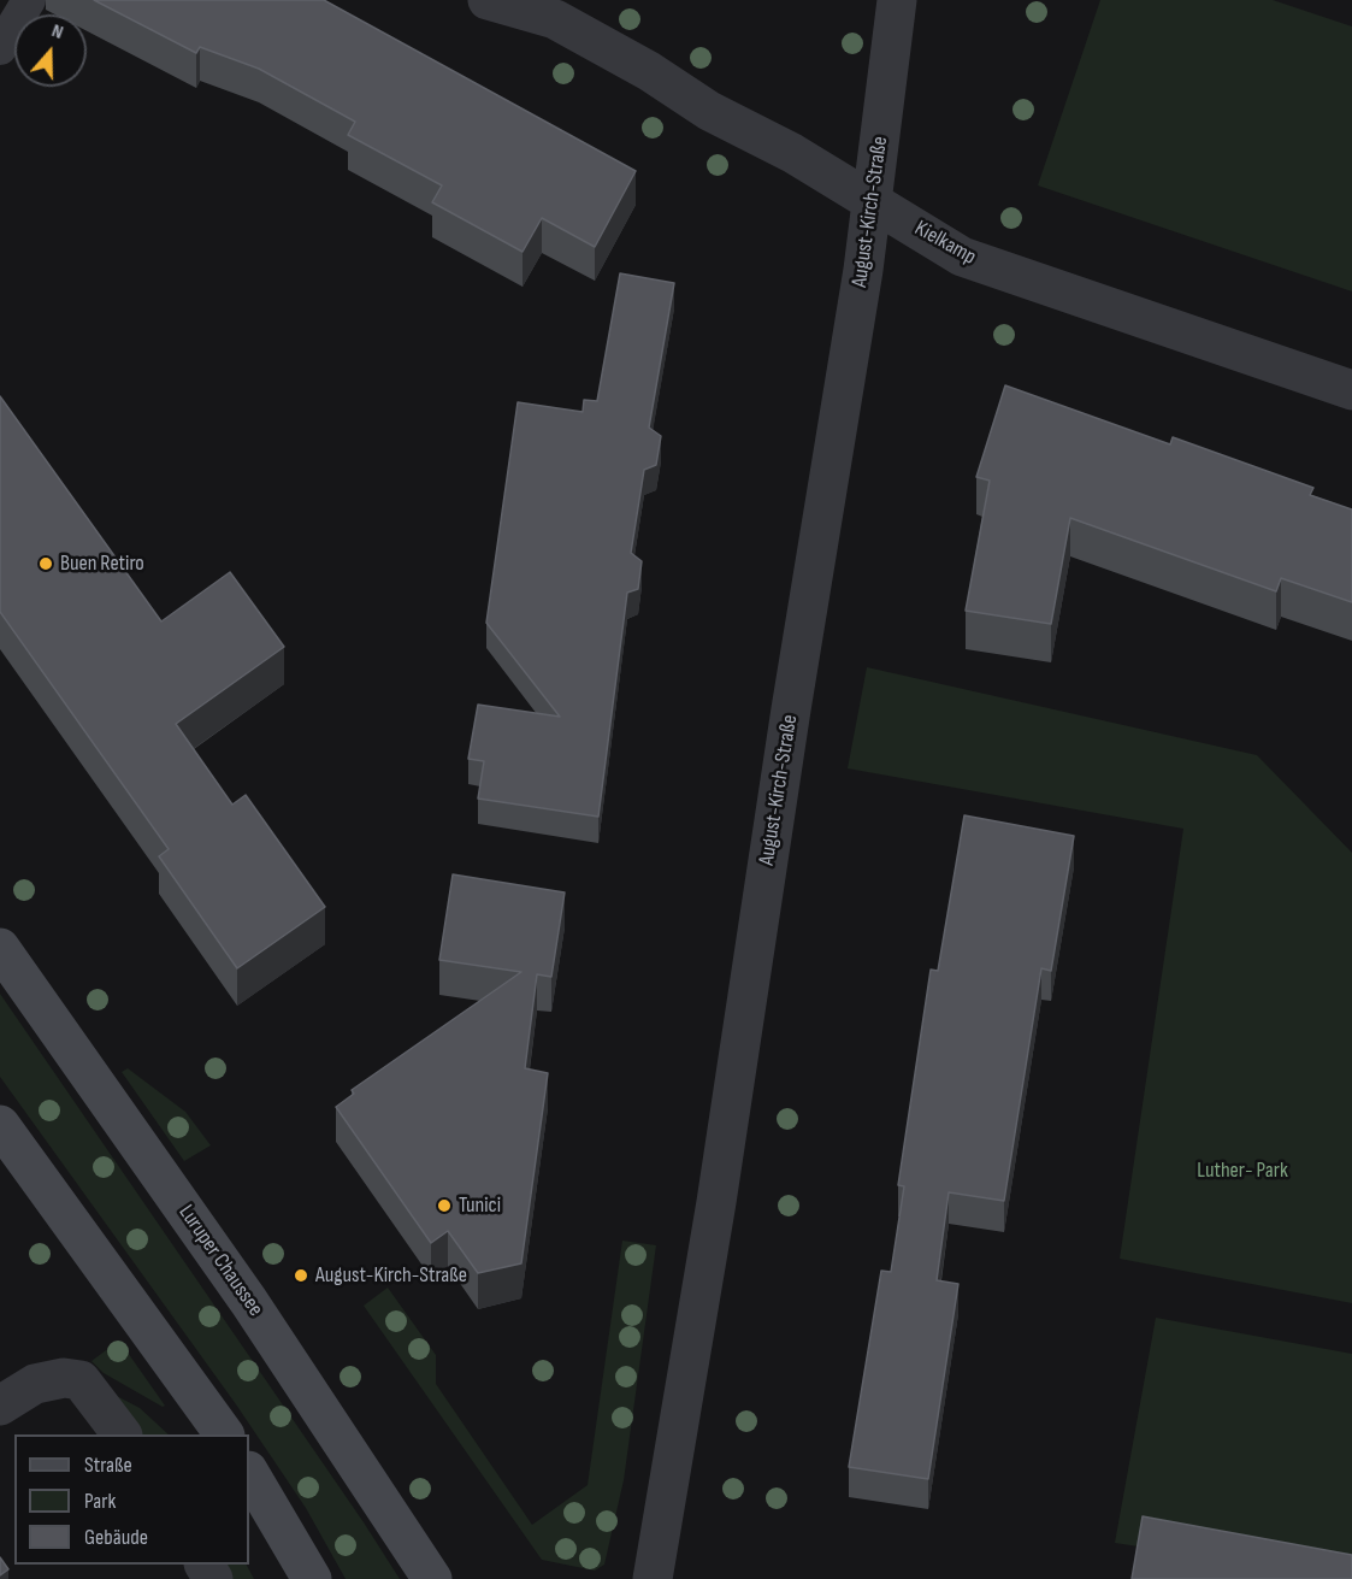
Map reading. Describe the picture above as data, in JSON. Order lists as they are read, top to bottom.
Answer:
{
  "streets": {
    "main road": ["Luruper Chaussee"],
    "street": ["August-Kirch-Straße", "Kielkamp"]
  },
  "crossings": [
    ["August-Kirch-Straße", "Kielkamp"]
  ],
  "parks": ["Luther- Park"],
  "places": ["Buen Retiro", "Tunici", "August-Kirch-Straße"],
  "legend": ["Straße", "Park", "Gebäude"],
  "north": "top"
}
